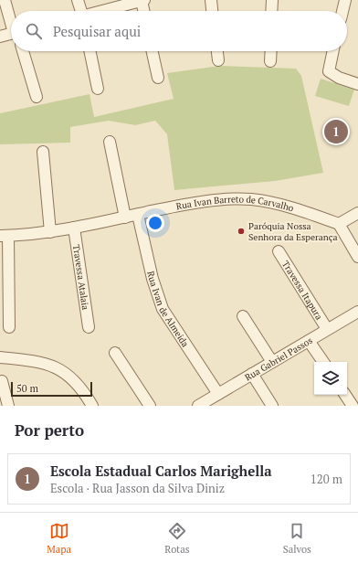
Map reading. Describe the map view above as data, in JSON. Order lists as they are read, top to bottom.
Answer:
{
  "streets": {
    "street": [
      "Rua Ivan Barreto de Carvalho",
      "Travessa Atalaia",
      "Travessa Itapura",
      "Rua Ivan de Almeida",
      "Rua Gabriel Passos"
    ]
  },
  "crossings": [
    ["Rua Ivan Barreto de Carvalho", "Travessa Atalaia"],
    ["Rua Ivan Barreto de Carvalho", "Rua Ivan de Almeida"],
    ["Travessa Itapura", "Rua Gabriel Passos"],
    ["Rua Ivan de Almeida", "Rua Gabriel Passos"]
  ],
  "places": ["Paróquia Nossa Senhora da Esperança"],
  "scale_bar": "50 m",
  "page": {
    "search": "Pesquisar aqui",
    "pins": "1",
    "scale": "50 m",
    "heading": "Por perto",
    "list": [
      {
        "mark": "1",
        "name": "Escola Estadual Carlos Marighella",
        "note": "Escola · Rua Jasson da Silva Diniz",
        "value": "120 m"
      }
    ],
    "nav": ["Mapa", "Rotas", "Salvos"]
  }
}
